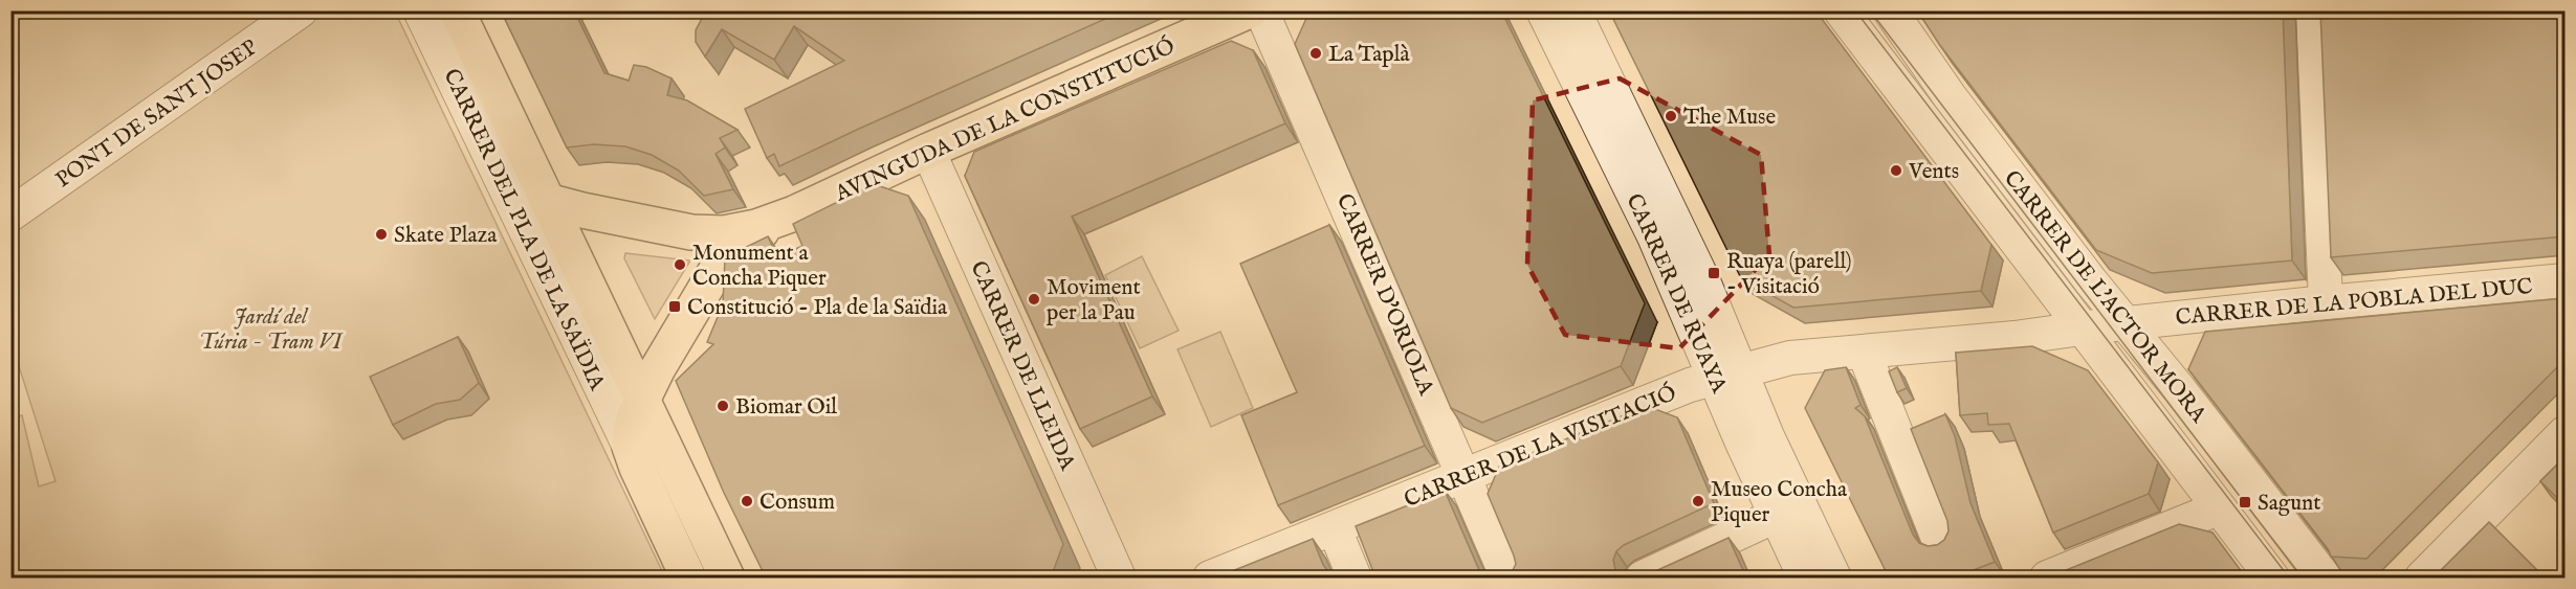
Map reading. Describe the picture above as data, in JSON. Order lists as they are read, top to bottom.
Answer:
{
  "streets": {
    "main road": ["AVINGUDA DE LA CONSTITUCIÓ", "CARRER DEL PLA DE LA SAÏDIA"],
    "street": [
      "PONT DE SANT JOSEP",
      "CARRER DE RUAYA",
      "CARRER D'ORIOLA",
      "CARRER DE L'ACTOR MORA",
      "CARRER DE LA POBLA DEL DUC",
      "CARRER DE LLEIDA",
      "CARRER DE LA VISITACIÓ"
    ]
  },
  "crossings": [
    ["AVINGUDA DE LA CONSTITUCIÓ", "CARRER DEL PLA DE LA SAÏDIA"],
    ["AVINGUDA DE LA CONSTITUCIÓ", "CARRER DE LLEIDA"],
    ["CARRER DE RUAYA", "CARRER DE LA VISITACIÓ"],
    ["CARRER D'ORIOLA", "CARRER DE LA VISITACIÓ"],
    ["CARRER DE L'ACTOR MORA", "CARRER DE LA POBLA DEL DUC"],
    ["CARRER DE L'ACTOR MORA", "CARRER DE LA VISITACIÓ"],
    ["CARRER DE LA POBLA DEL DUC", "CARRER DE LA VISITACIÓ"]
  ],
  "parks": ["Jardí del Túria - Tram VI"],
  "places": {
    "other": [
      "La Taplà",
      "The Muse",
      "Vents",
      "Skate Plaza",
      "Monument a Concha Piquer",
      "Moviment per la Pau",
      "Biomar Oil",
      "Consum",
      "Museo Concha Piquer"
    ],
    "transit": ["Ruaya (parell) - Visitació", "Constitució - Pla de la Saïdia", "Sagunt"]
  }
}
